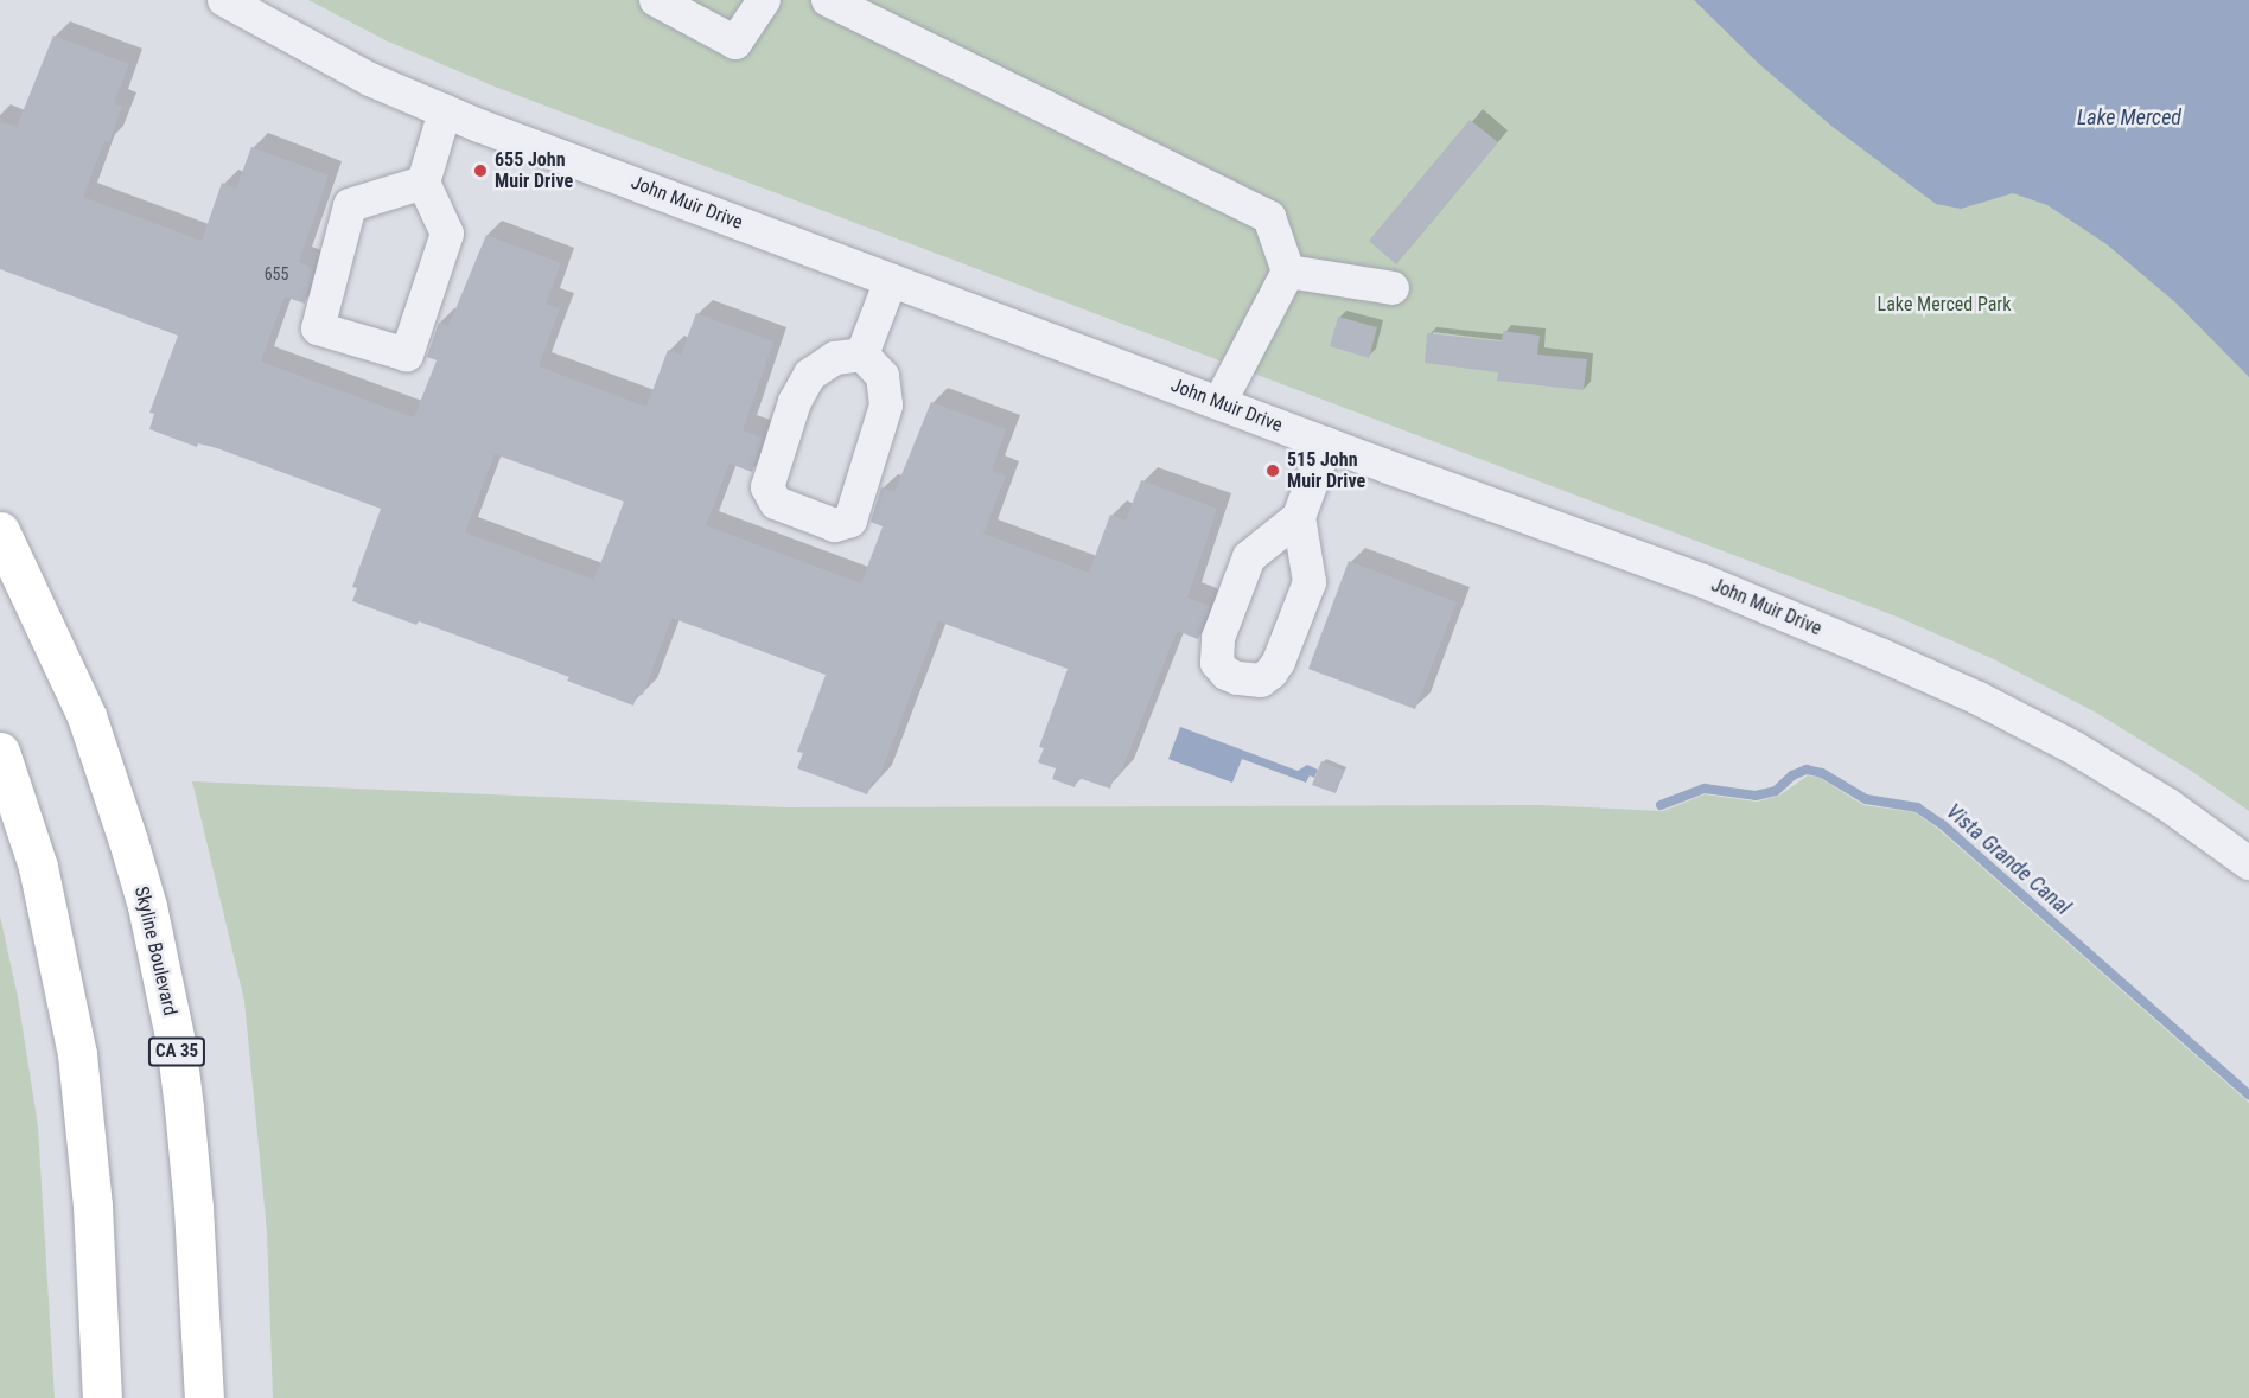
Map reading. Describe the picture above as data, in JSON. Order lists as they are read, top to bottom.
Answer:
{
  "streets": {
    "main road": ["Skyline Boulevard", "CA 35"],
    "street": ["John Muir Drive"]
  },
  "water": ["Lake Merced", "Vista Grande Canal"],
  "parks": ["Lake Merced Park"],
  "places": ["655 John Muir Drive", "515 John Muir Drive"],
  "house_numbers": ["655"]
}
